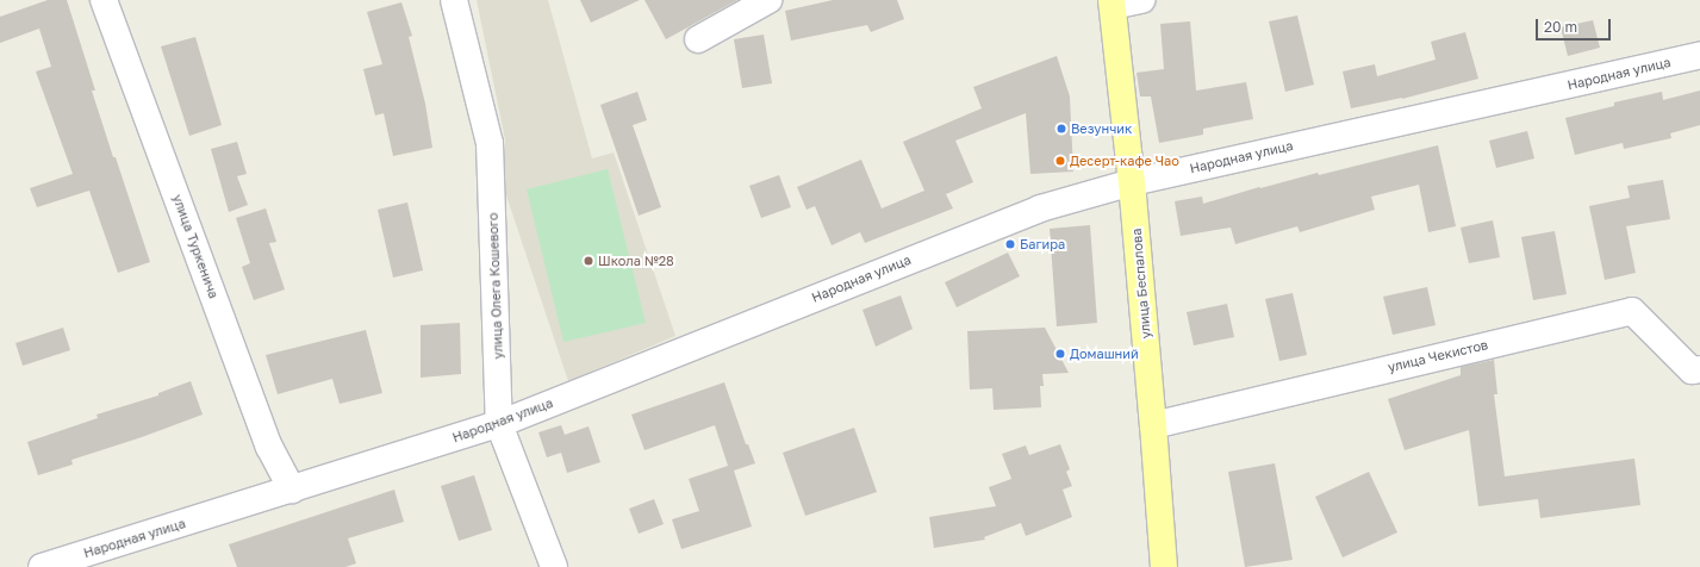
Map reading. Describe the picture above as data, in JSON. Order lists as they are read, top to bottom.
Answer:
{
  "streets": {
    "main road": ["улица Беспалова"],
    "street": [
      "Народная улица",
      "улица Туркенича",
      "улица Олега Кошевого",
      "улица Чекистов"
    ]
  },
  "crossings": [
    ["Народная улица", "улица Туркенича"],
    ["Народная улица", "улица Беспалова"],
    ["Народная улица", "улица Олега Кошевого"],
    ["улица Беспалова", "улица Чекистов"]
  ],
  "places": [
    "Везунчик",
    "Десерт-кафе Чао",
    "Багира",
    "Школа №28",
    "Домашний"
  ],
  "scale_bar": "20 m"
}
